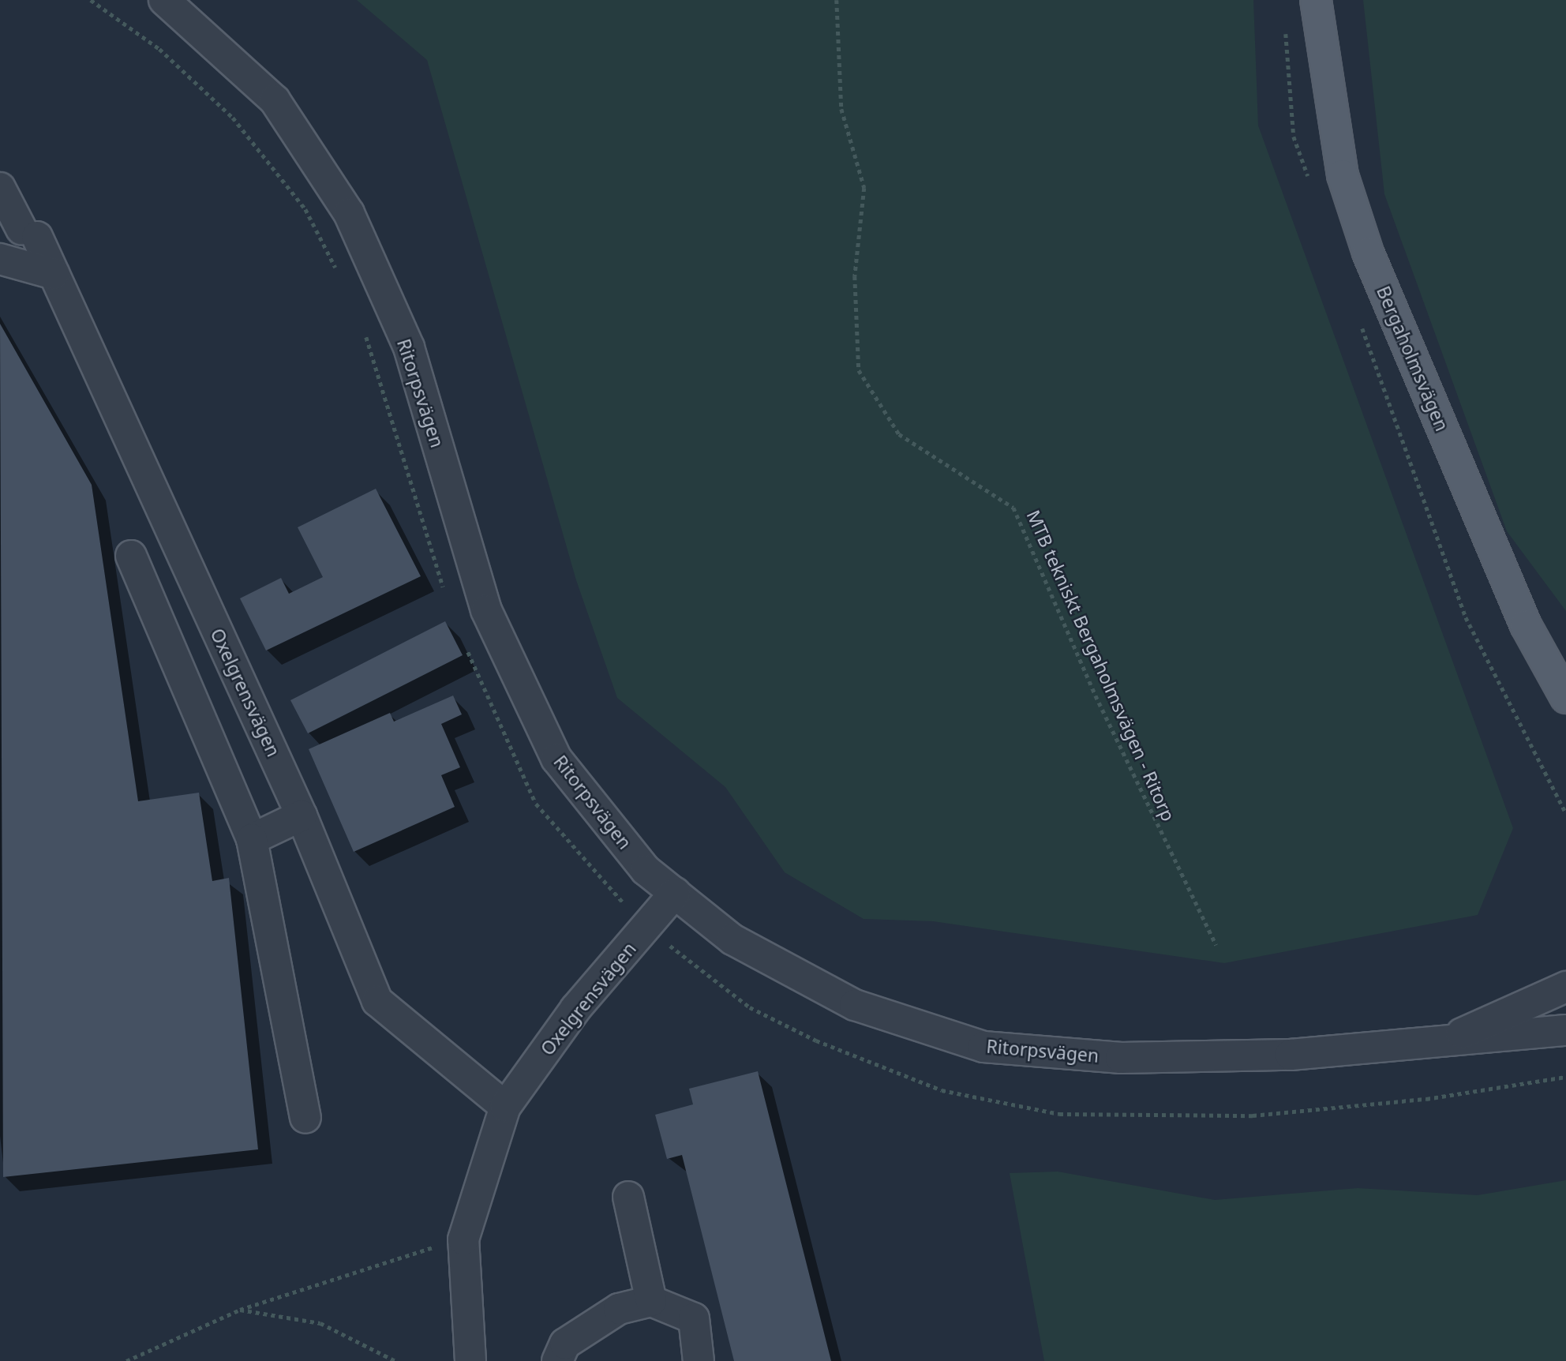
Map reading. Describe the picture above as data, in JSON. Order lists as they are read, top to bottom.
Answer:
{
  "streets": {
    "main road": ["Bergaholmsvägen"],
    "street": ["Ritorpsvägen", "Oxelgrensvägen"],
    "path": ["MTB tekniskt Bergaholmsvägen - Ritorp"]
  },
  "crossings": [
    ["Ritorpsvägen", "Oxelgrensvägen"]
  ]
}
